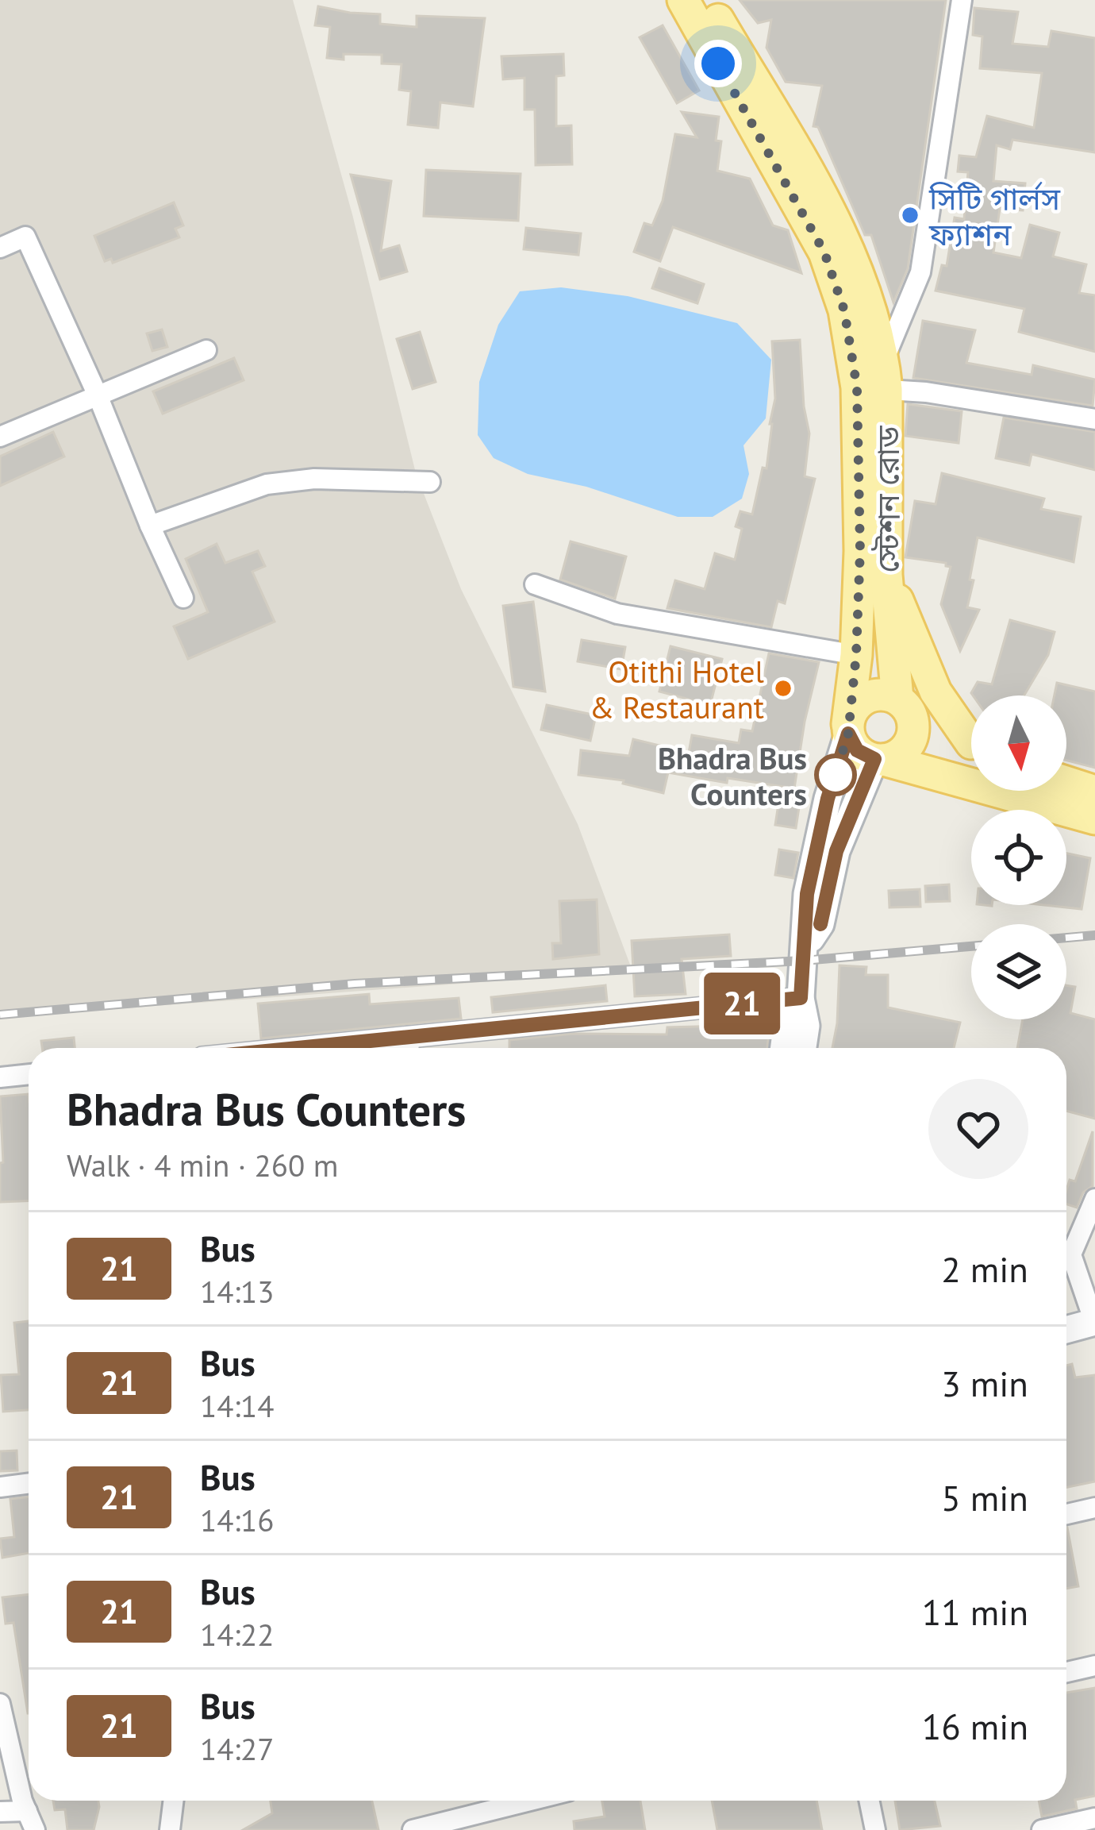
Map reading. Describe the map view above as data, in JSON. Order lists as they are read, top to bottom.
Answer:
{
  "streets": {
    "main road": ["স্টেশন রোড"]
  },
  "places": ["সিটি গার্লস ফ্যাশন", "Otithi Hotel & Restaurant", "Bhadra Bus Counters"],
  "lines": ["bus line 21"],
  "north": "bottom",
  "page": {
    "on_map": "21",
    "heading": ["Bhadra Bus Counters", "Walk · 4 min · 260 m"],
    "list": [
      {
        "mark": "21",
        "name": "Bus",
        "note": "14:13",
        "value": "2 min"
      },
      {
        "mark": "21",
        "name": "Bus",
        "note": "14:14",
        "value": "3 min"
      },
      {
        "mark": "21",
        "name": "Bus",
        "note": "14:16",
        "value": "5 min"
      },
      {
        "mark": "21",
        "name": "Bus",
        "note": "14:22",
        "value": "11 min"
      },
      {
        "mark": "21",
        "name": "Bus",
        "note": "14:27",
        "value": "16 min"
      }
    ]
  }
}
